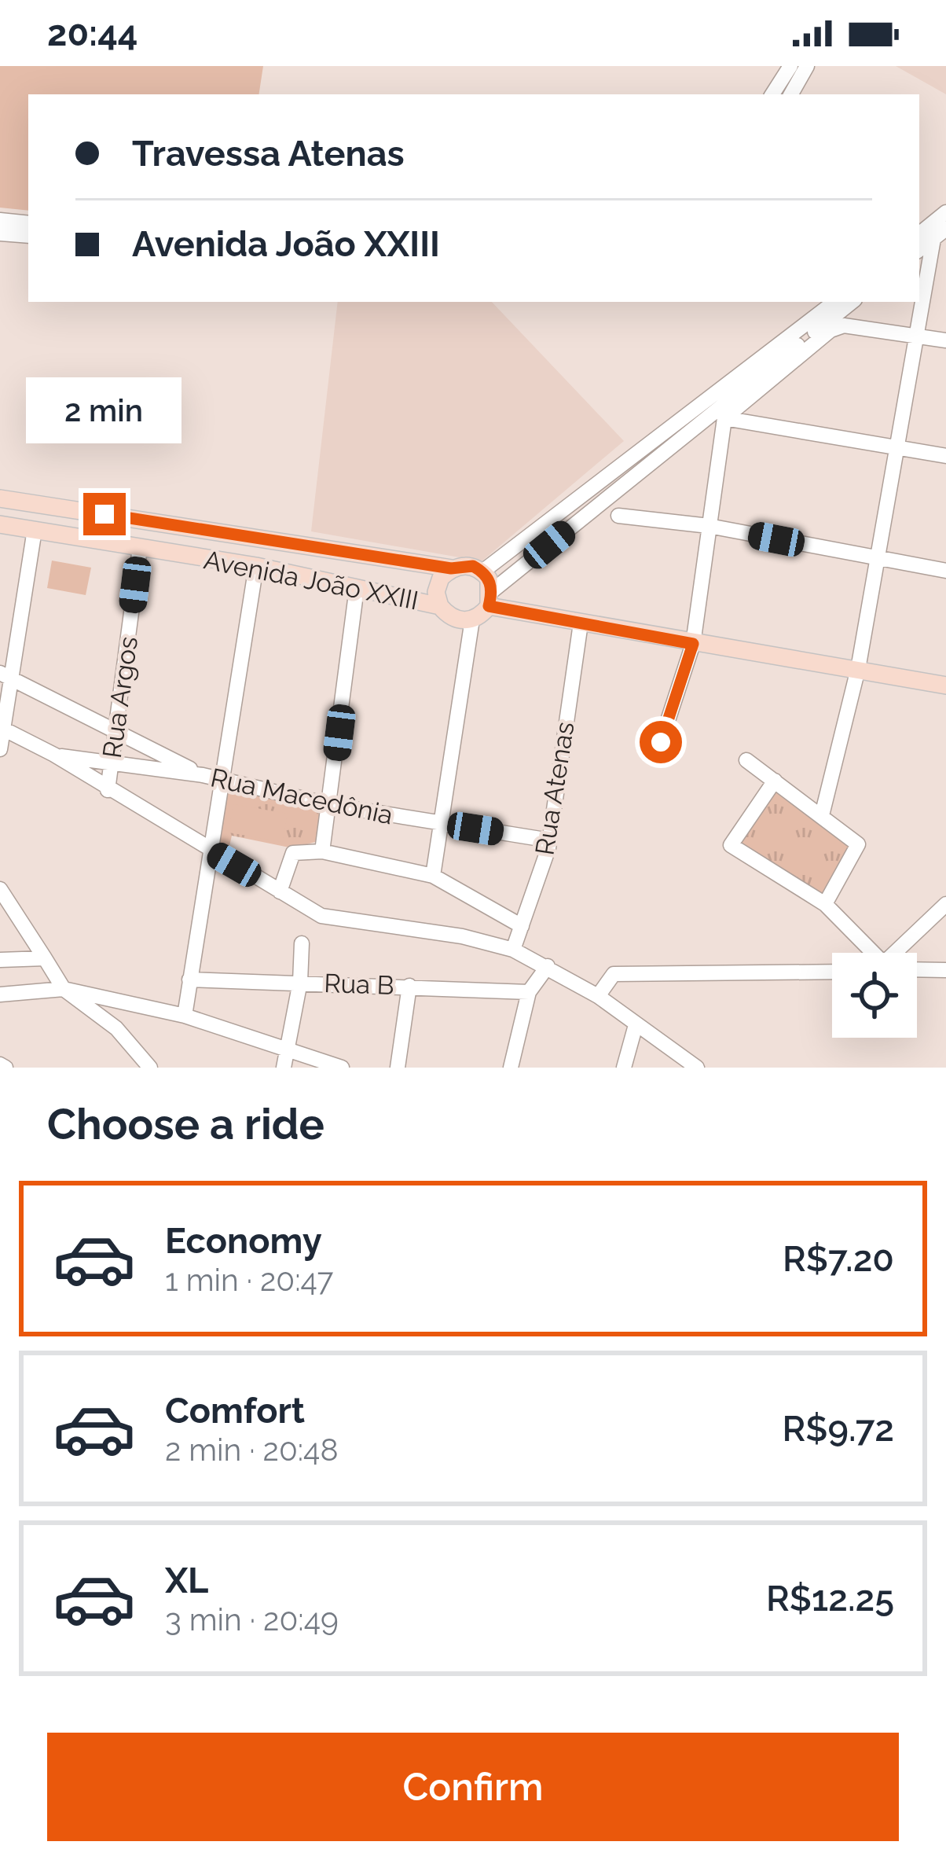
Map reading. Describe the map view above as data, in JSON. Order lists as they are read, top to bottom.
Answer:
{
  "streets": {
    "main road": ["Avenida João XXIII"],
    "street": [
      "Rua Argos",
      "Rua Atenas",
      "Rua Macedônia",
      "Rua B"
    ]
  },
  "crossings": [
    ["Avenida João XXIII", "Rua Argos"],
    ["Rua Argos", "Rua Macedônia"],
    ["Rua Atenas", "Rua Macedônia"]
  ],
  "page": {
    "status": "20:44",
    "banner": ["Travessa Atenas", "Avenida João XXIII"],
    "bubble": "2 min",
    "heading": "Choose a ride",
    "list": [
      {
        "name": "Economy",
        "note": "1 min · 20:47",
        "value": "R$7.20"
      },
      {
        "name": "Comfort",
        "note": "2 min · 20:48",
        "value": "R$9.72"
      },
      {
        "name": "XL",
        "note": "3 min · 20:49",
        "value": "R$12.25"
      }
    ],
    "buttons": "Confirm"
  }
}
